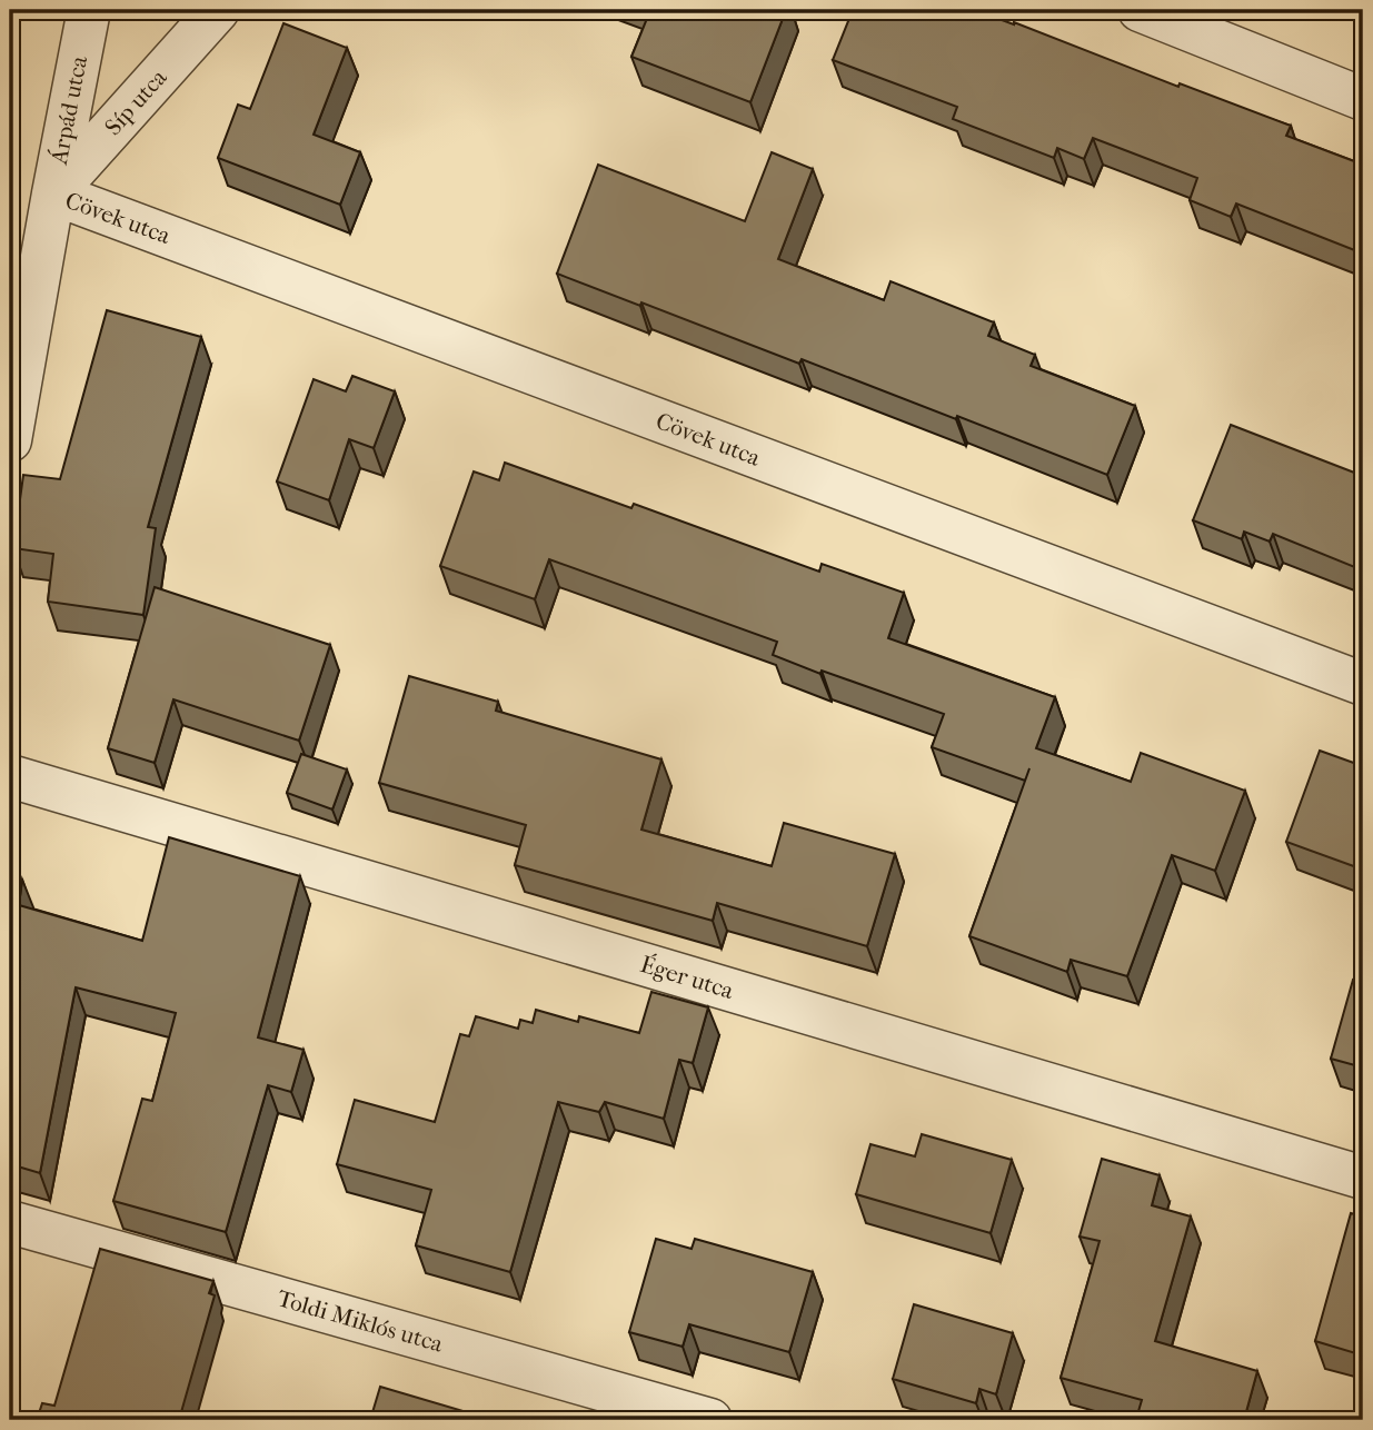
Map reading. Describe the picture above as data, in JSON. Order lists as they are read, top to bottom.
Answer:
{
  "streets": {
    "street": [
      "Síp utca",
      "Árpád utca",
      "Cövek utca",
      "Éger utca",
      "Toldi Miklós utca"
    ]
  },
  "crossings": [
    ["Síp utca", "Árpád utca"],
    ["Síp utca", "Cövek utca"],
    ["Árpád utca", "Cövek utca"]
  ]
}
